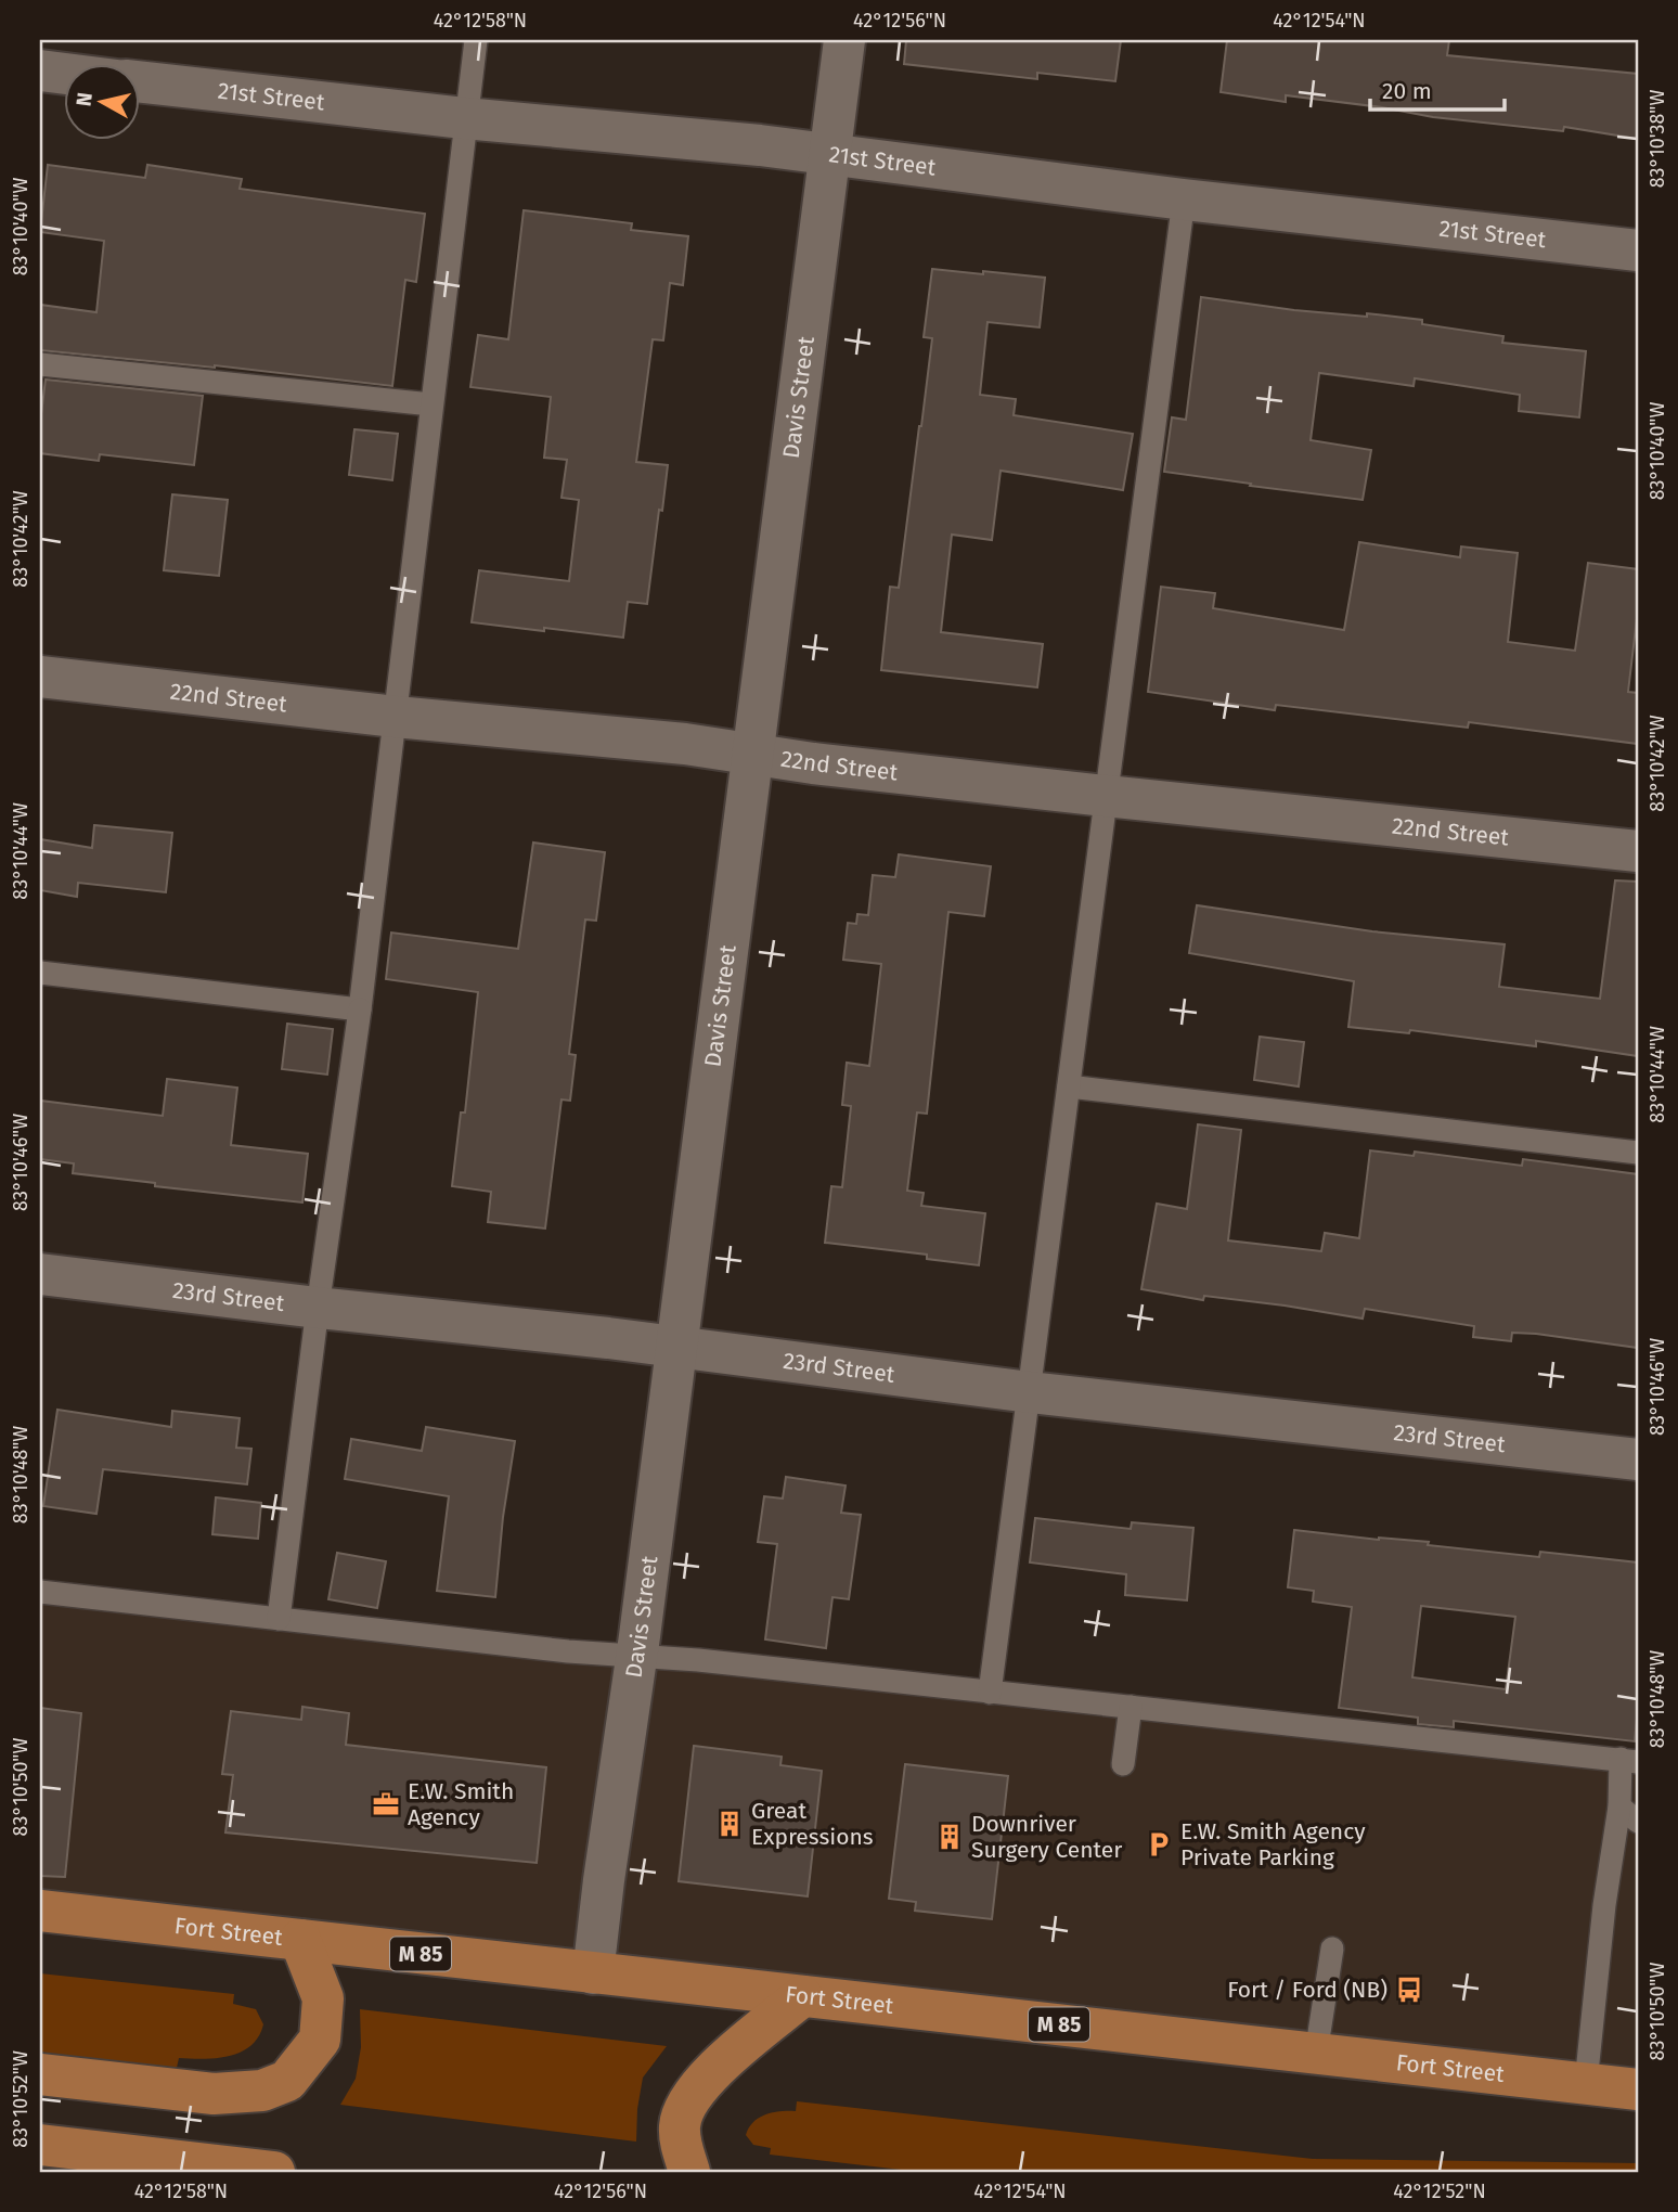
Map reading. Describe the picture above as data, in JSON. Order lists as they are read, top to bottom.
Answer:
{
  "streets": {
    "main road": ["Fort Street", "M 85"],
    "street": [
      "21st Street",
      "Davis Street",
      "22nd Street",
      "23rd Street"
    ]
  },
  "crossings": [
    ["21st Street", "Davis Street"],
    ["Davis Street", "22nd Street"],
    ["Davis Street", "23rd Street"],
    ["Davis Street", "Fort Street"]
  ],
  "places": {
    "office": ["E.W. Smith Agency"],
    "building": ["Great Expressions", "Downriver Surgery Center"],
    "parking": ["E.W. Smith Agency Private Parking"],
    "bus stop": ["Fort / Ford (NB)"]
  },
  "scale_bar": "20 m",
  "north": "left",
  "coordinates": [
    "42°12'58\"N",
    "42°12'56\"N",
    "42°12'54\"N",
    "83°10'38\"W",
    "83°10'40\"W",
    "83°10'42\"W",
    "83°10'44\"W",
    "83°10'46\"W",
    "83°10'48\"W",
    "83°10'50\"W",
    "83°10'52\"W",
    "42°12'52\"N"
  ]
}
